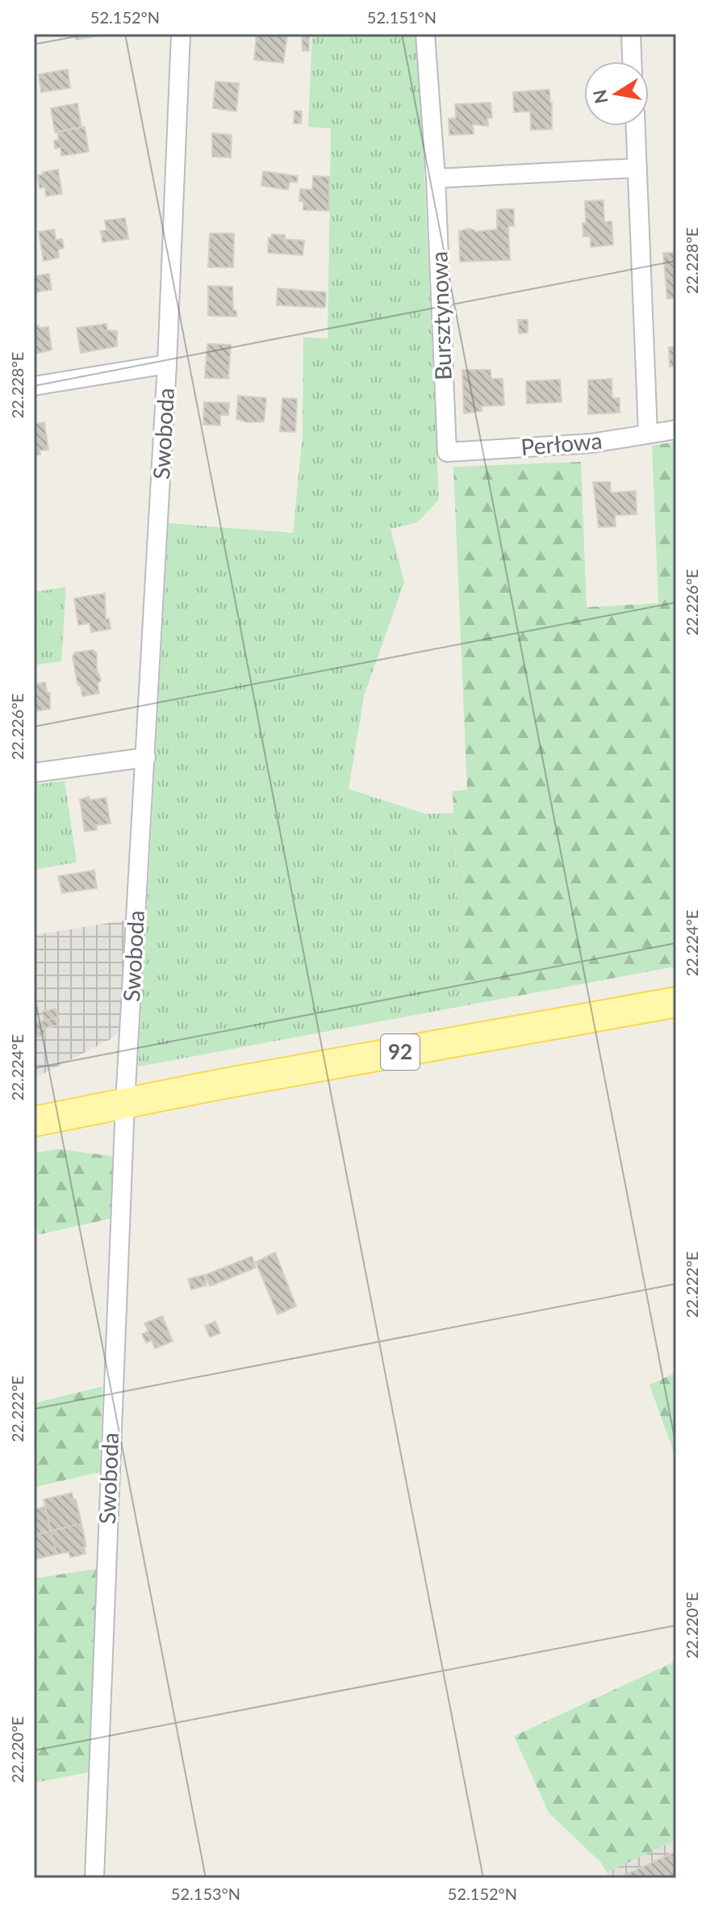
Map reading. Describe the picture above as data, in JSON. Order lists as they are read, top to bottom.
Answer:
{
  "streets": {
    "main road": ["92"],
    "street": ["Bursztynowa", "Swoboda", "Perłowa"]
  },
  "crossings": [
    ["Bursztynowa", "Perłowa"],
    ["Swoboda", "92"]
  ],
  "north": "left",
  "coordinates": [
    "52.152°N",
    "52.151°N",
    "22.228°E",
    "22.226°E",
    "22.224°E",
    "22.222°E",
    "22.220°E",
    "52.153°N"
  ]
}
